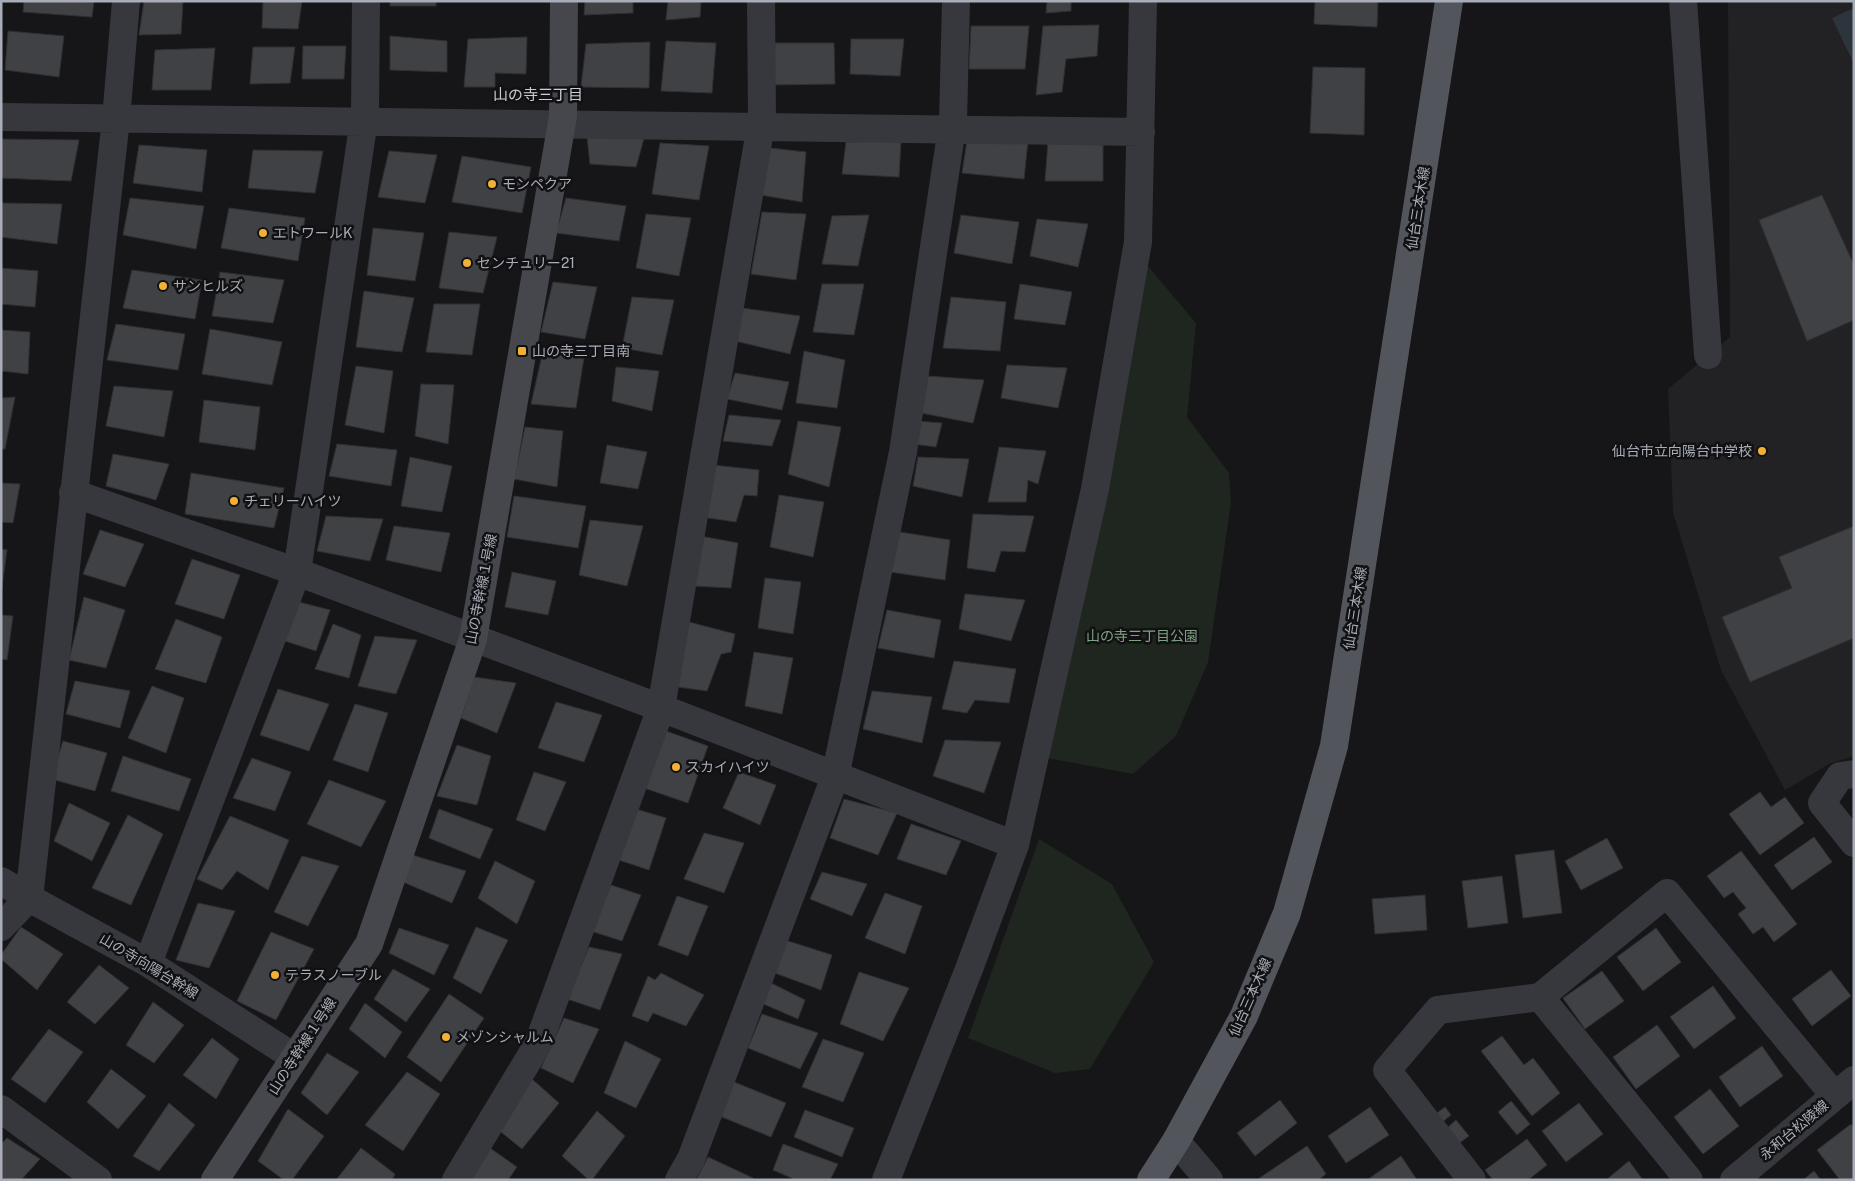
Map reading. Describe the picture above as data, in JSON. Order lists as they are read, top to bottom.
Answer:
{
  "streets": {
    "main road": ["仙台三本木線"],
    "street": ["山の寺幹線１号線", "山の寺向陽台幹線", "永和台松陵線"]
  },
  "crossings": [
    ["山の寺幹線１号線", "山の寺向陽台幹線"]
  ],
  "districts": ["山の寺三丁目"],
  "parks": ["山の寺三丁目公園"],
  "places": {
    "other": [
      "モンペクア",
      "エトワールK",
      "センチュリー21",
      "サンヒルズ",
      "仙台市立向陽台中学校",
      "チェリーハイツ",
      "スカイハイツ",
      "テラスノーブル",
      "メゾンシャルム"
    ],
    "transit": ["山の寺三丁目南"]
  }
}
